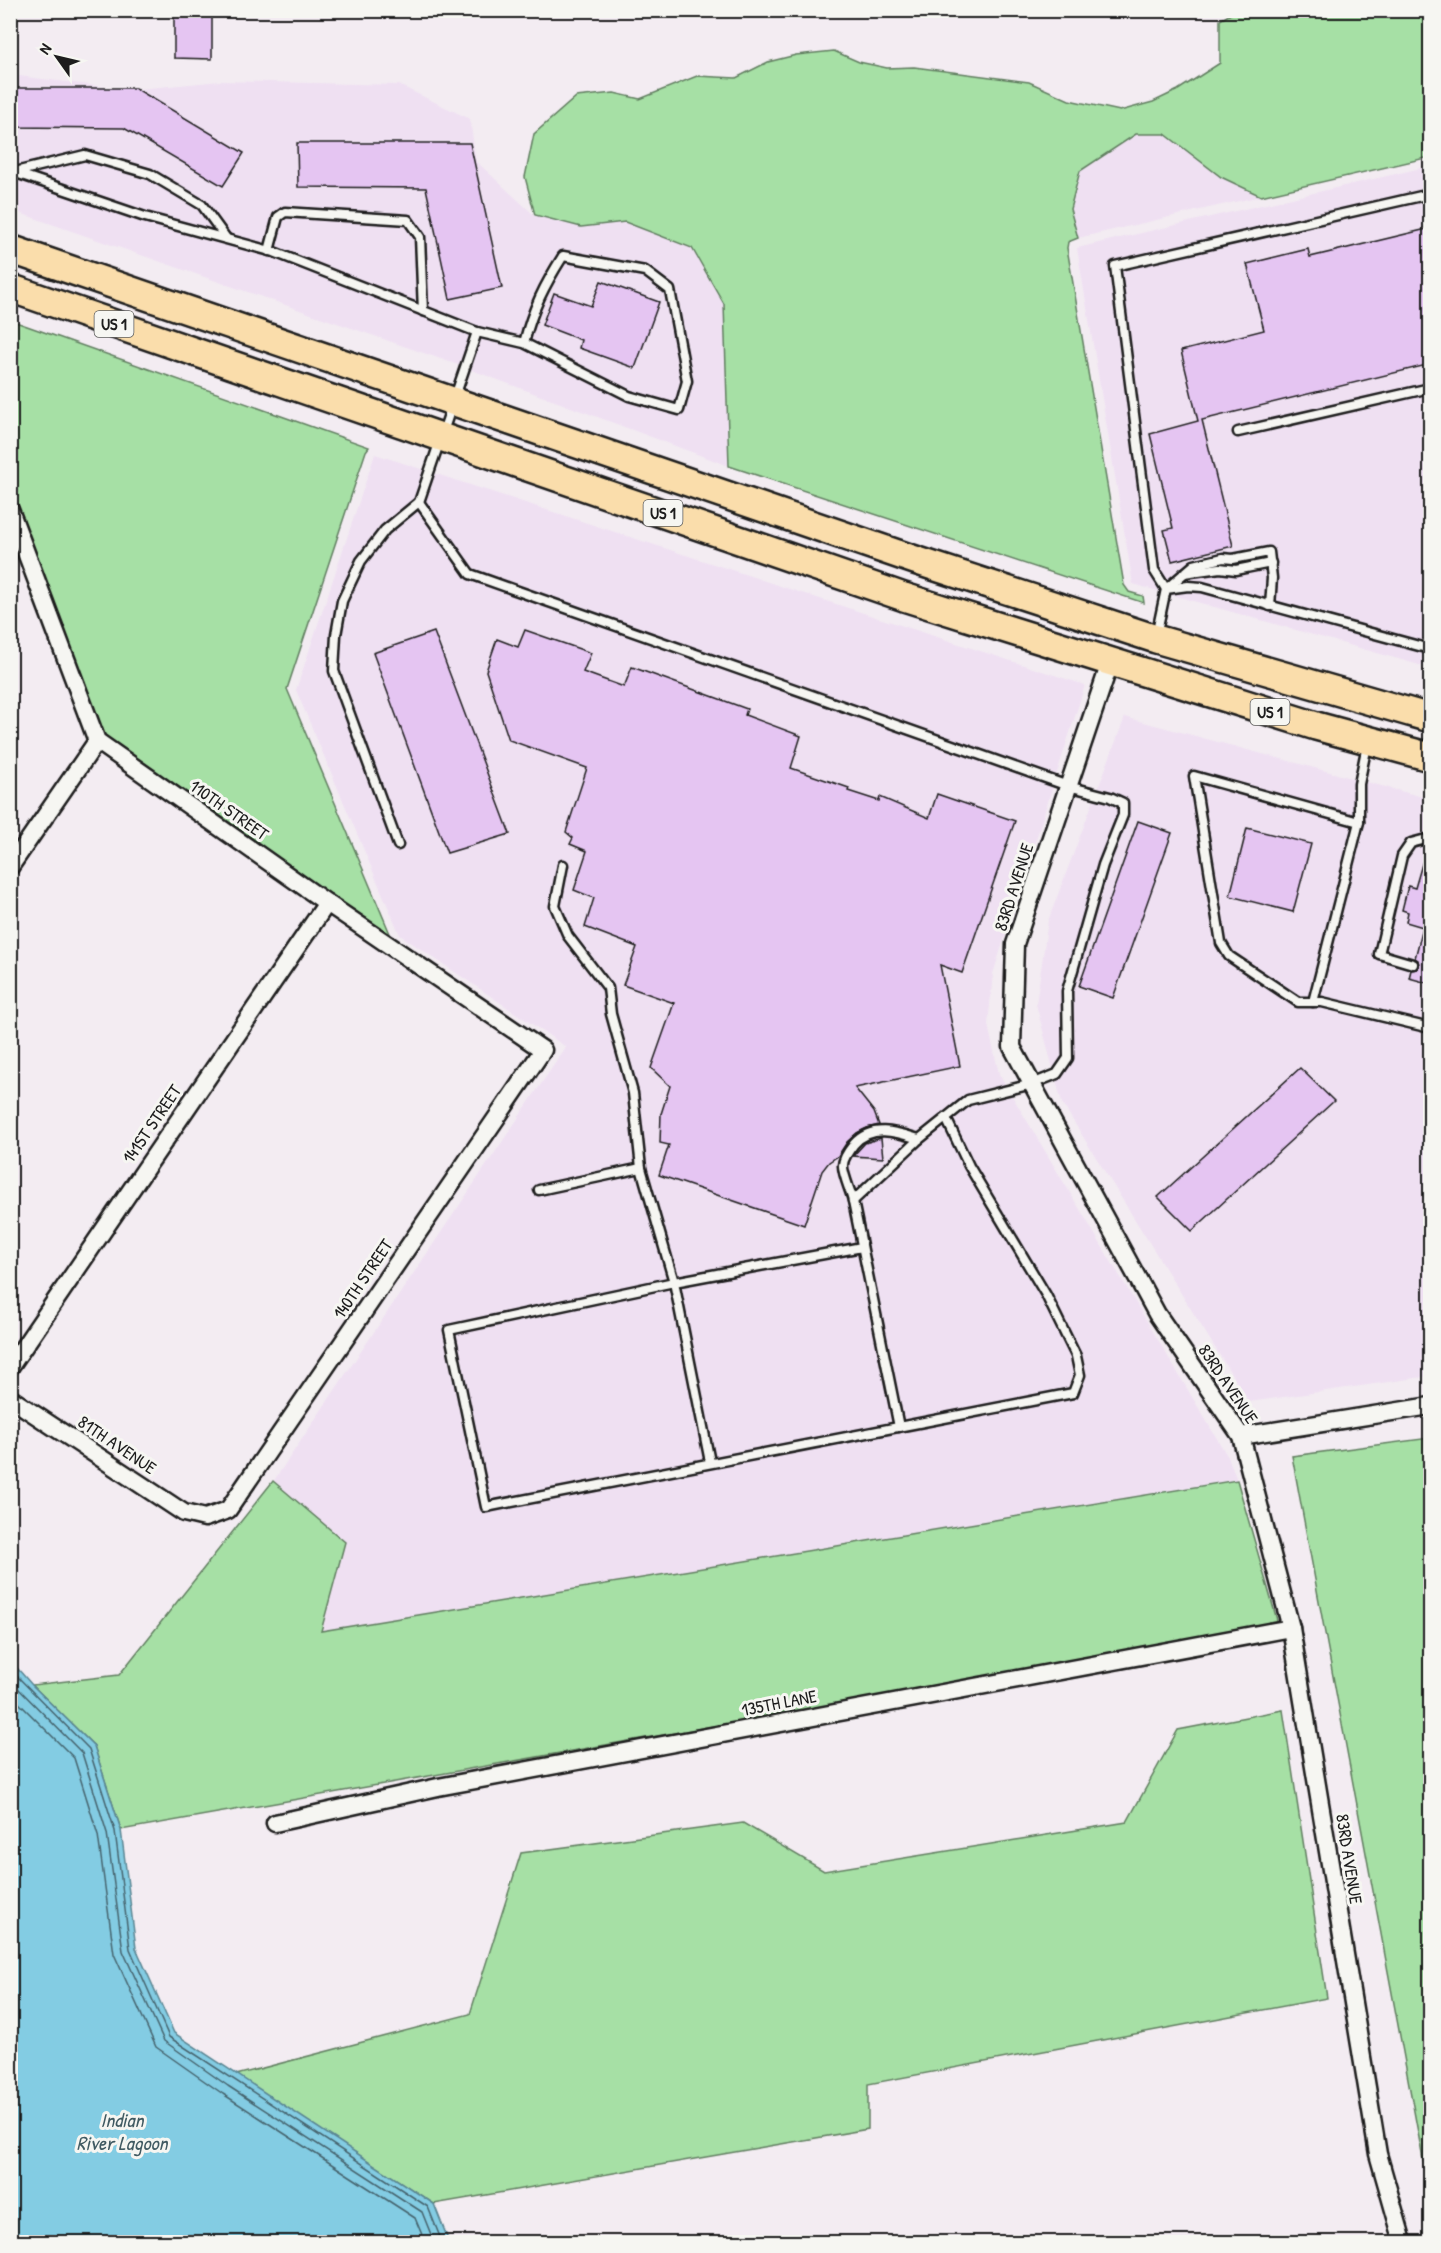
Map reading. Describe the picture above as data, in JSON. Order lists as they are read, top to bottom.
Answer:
{
  "streets": {
    "main road": ["US 1"],
    "street": [
      "110TH STREET",
      "83RD AVENUE",
      "141ST STREET",
      "140TH STREET",
      "81TH AVENUE",
      "135TH LANE"
    ]
  },
  "crossings": [
    ["US 1", "83RD AVENUE"],
    ["110TH STREET", "141ST STREET"],
    ["110TH STREET", "140TH STREET"],
    ["83RD AVENUE", "135TH LANE"],
    ["140TH STREET", "81TH AVENUE"]
  ],
  "water": ["Indian River Lagoon"],
  "north": "top left"
}
